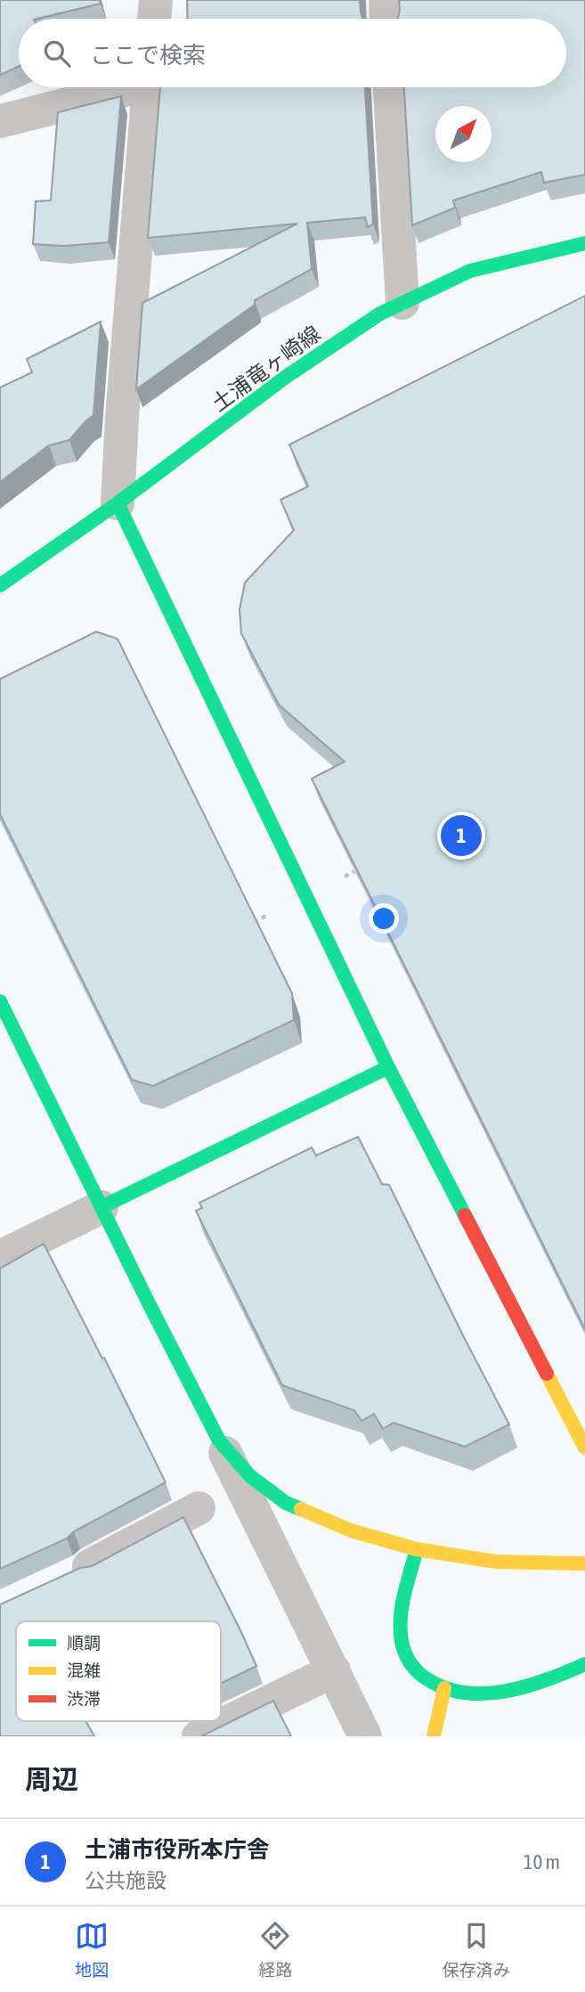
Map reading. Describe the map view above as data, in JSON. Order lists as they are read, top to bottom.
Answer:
{
  "streets": {
    "street": ["土浦竜ヶ崎線"]
  },
  "legend": ["順調", "混雑", "渋滞"],
  "north": "top right",
  "page": {
    "search": "ここで検索",
    "pins": "1",
    "heading": "周辺",
    "list": [
      {
        "mark": "1",
        "name": "土浦市役所本庁舎",
        "note": "公共施設",
        "value": "10 m"
      }
    ],
    "nav": ["地図", "経路", "保存済み"]
  }
}
